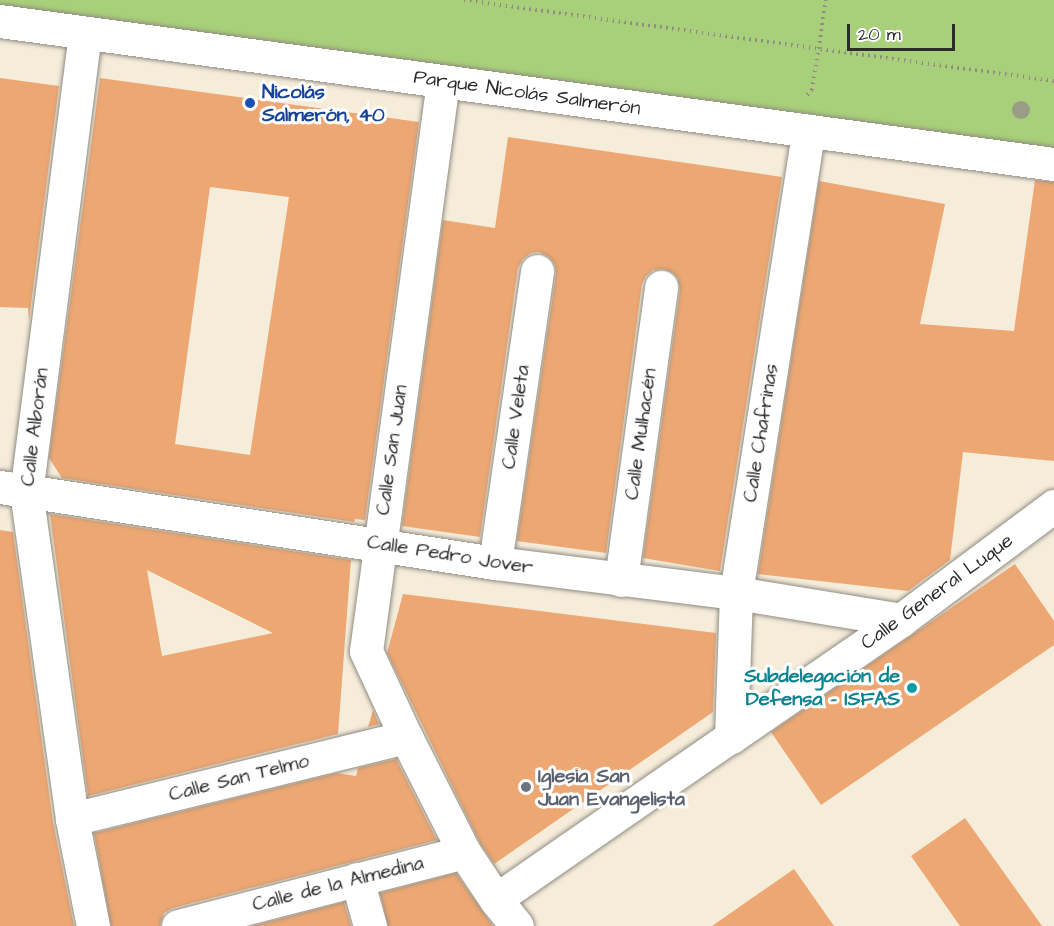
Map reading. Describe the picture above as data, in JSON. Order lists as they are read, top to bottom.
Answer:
{
  "streets": {
    "street": [
      "Parque Nicolás Salmerón",
      "Calle Veleta",
      "Calle Alborán",
      "Calle Chafrinas",
      "Calle Mulhacén",
      "Calle San Juan",
      "Calle Pedro Jover",
      "Calle General Luque",
      "Calle San Telmo",
      "Calle de la Almedina"
    ]
  },
  "crossings": [
    ["Parque Nicolás Salmerón", "Calle Alborán"],
    ["Parque Nicolás Salmerón", "Calle Chafrinas"],
    ["Parque Nicolás Salmerón", "Calle San Juan"],
    ["Calle Veleta", "Calle Pedro Jover"],
    ["Calle Alborán", "Calle Pedro Jover"],
    ["Calle Alborán", "Calle San Telmo"],
    ["Calle Chafrinas", "Calle Pedro Jover"],
    ["Calle Chafrinas", "Calle General Luque"],
    ["Calle Mulhacén", "Calle Pedro Jover"],
    ["Calle San Juan", "Calle Pedro Jover"],
    ["Calle San Juan", "Calle San Telmo"],
    ["Calle San Juan", "Calle de la Almedina"],
    ["Calle Pedro Jover", "Calle General Luque"]
  ],
  "places": ["Nicolás Salmerón, 40", "Subdelegación de Defensa - ISFAS", "Iglesia San Juan Evangelista"],
  "scale_bar": "20 m"
}
